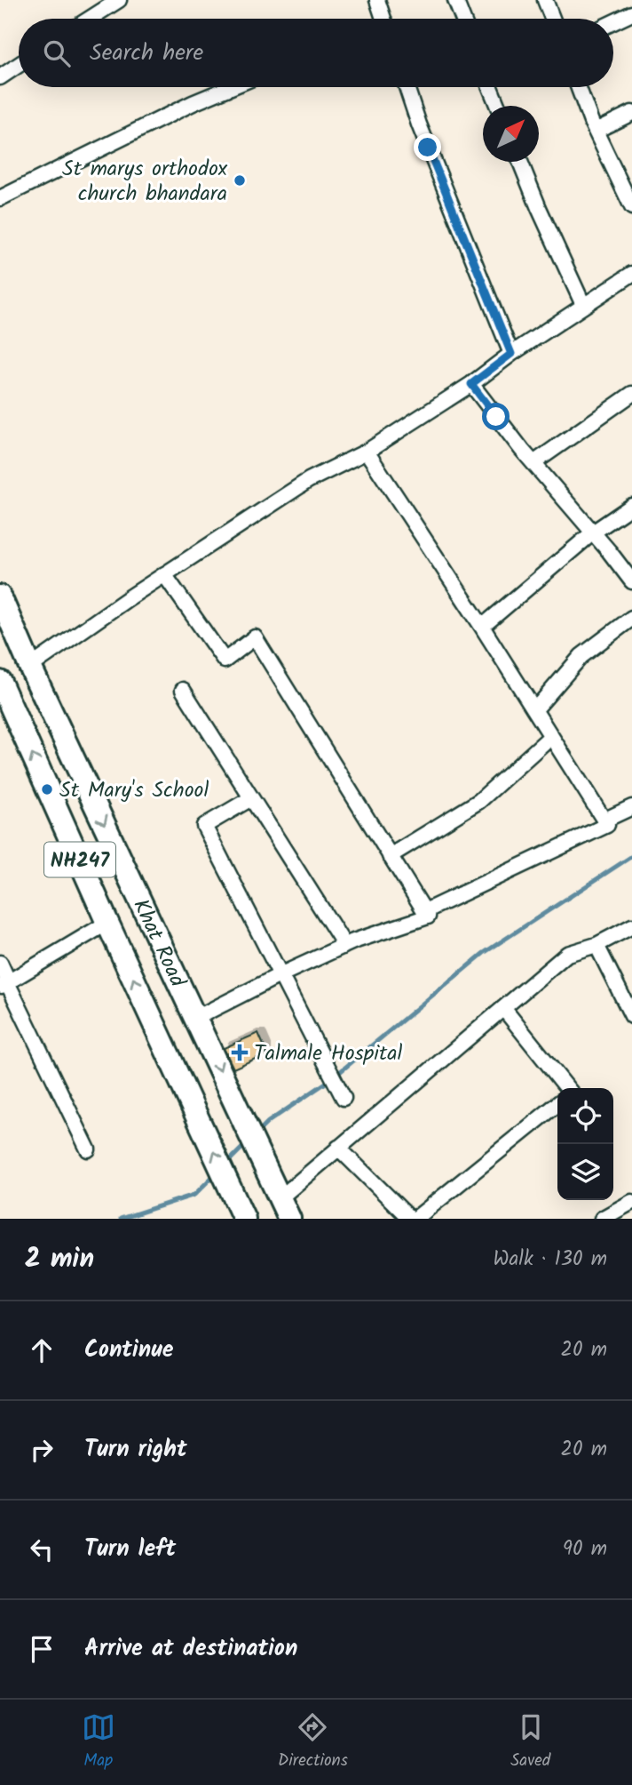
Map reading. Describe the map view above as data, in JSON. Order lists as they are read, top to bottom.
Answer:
{
  "streets": {
    "highway": ["NH247", "Khat Road"]
  },
  "crossings": [
    ["NH247", "Khat Road"]
  ],
  "places": {
    "other": ["St marys orthodox church bhandara", "St Mary's School"],
    "health": ["Talmale Hospital"]
  },
  "north": "top right",
  "page": {
    "search": "Search here",
    "heading": ["2 min", "Walk · 130 m"],
    "list": [
      ["Continue", "20 m"],
      ["Turn right", "20 m"],
      ["Turn left", "90 m"],
      "Arrive at destination"
    ],
    "nav": ["Map", "Directions", "Saved"]
  }
}
